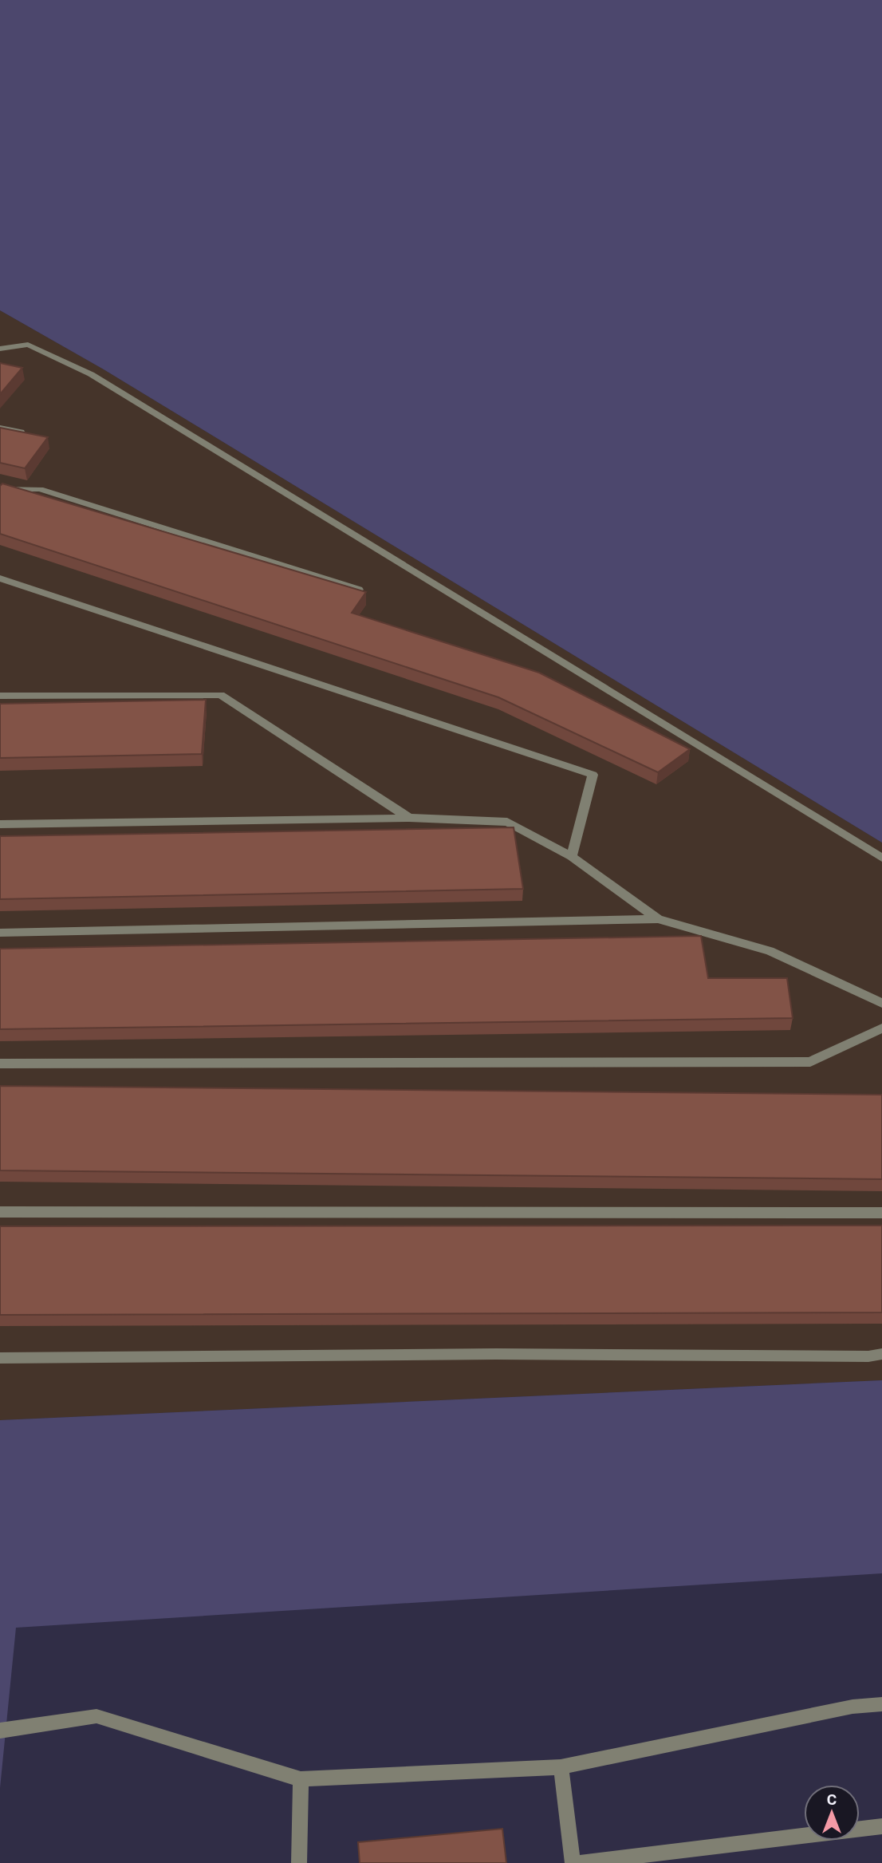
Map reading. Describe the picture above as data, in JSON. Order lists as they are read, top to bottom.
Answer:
{
  "north": "top"
}
